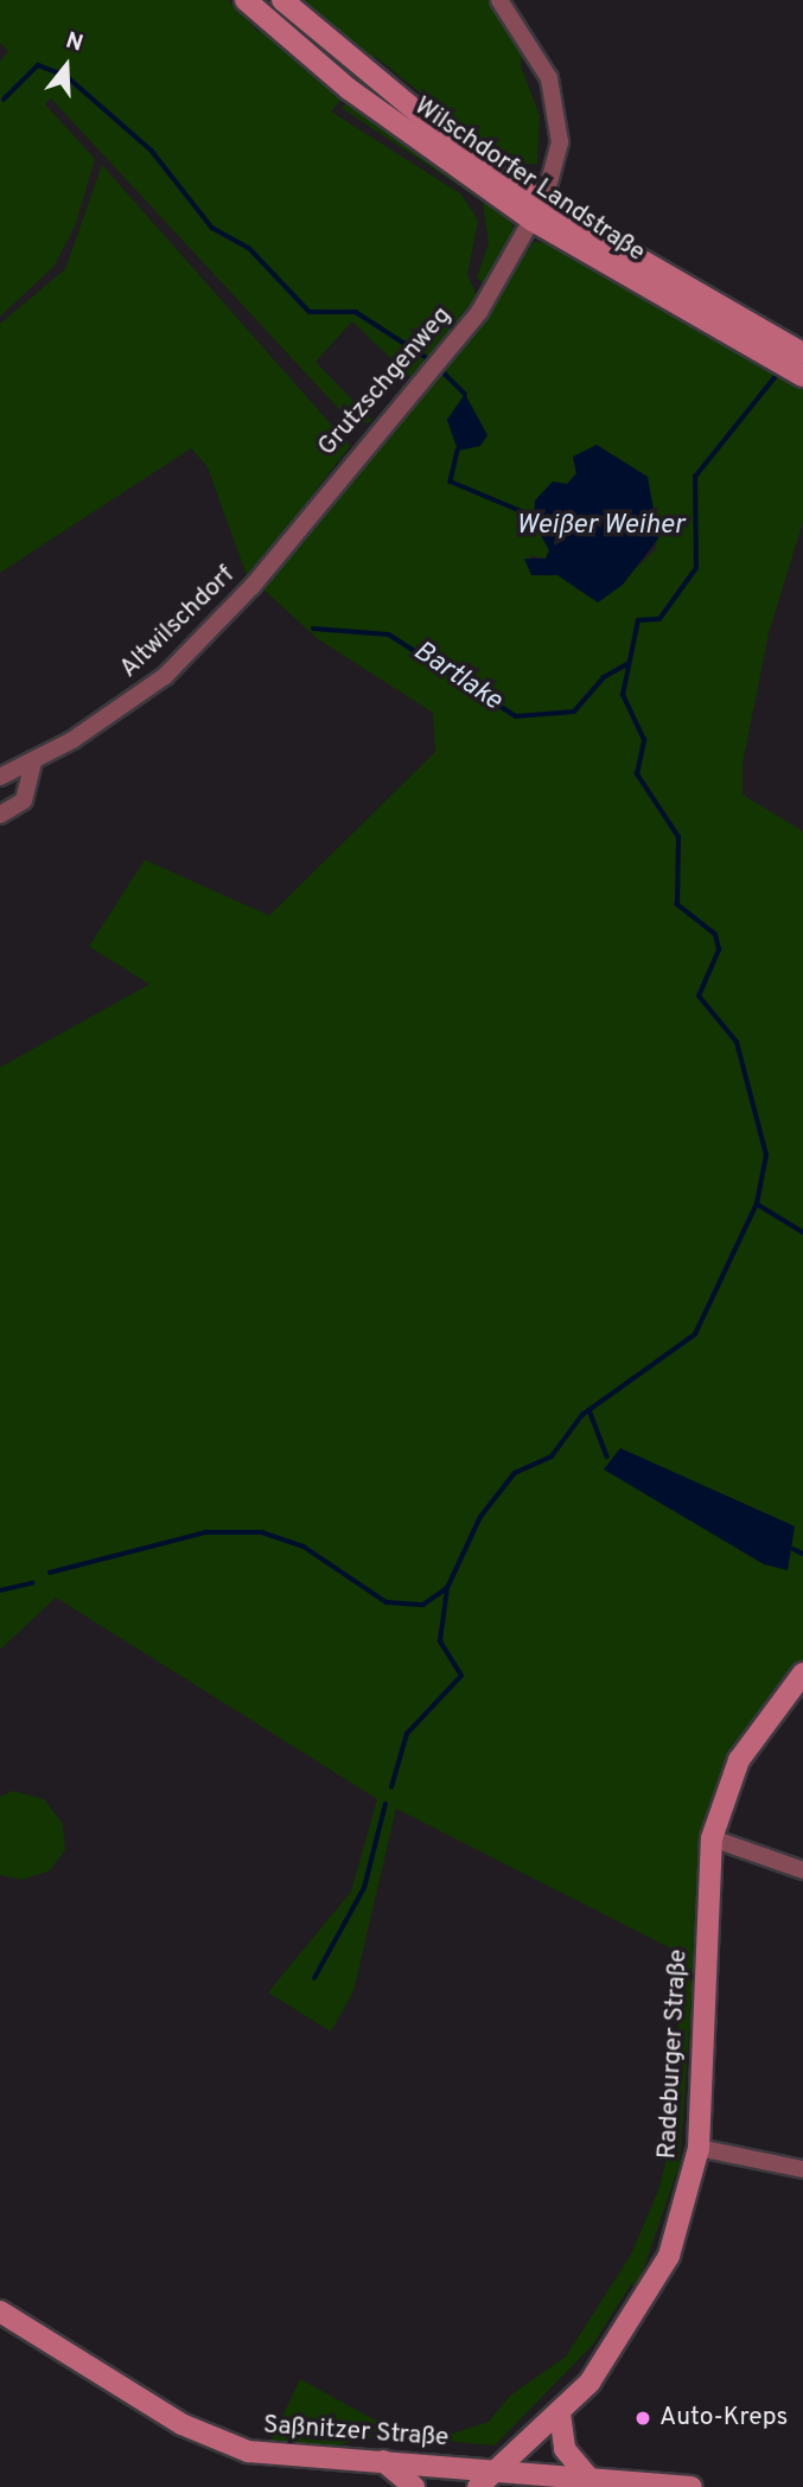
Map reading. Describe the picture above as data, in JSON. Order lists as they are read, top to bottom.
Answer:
{
  "streets": {
    "main road": ["Wilschdorfer Landstraße", "Radeburger Straße", "Saßnitzer Straße"],
    "street": ["Grutzschgenweg", "Altwilschdorf"]
  },
  "crossings": [
    ["Wilschdorfer Landstraße", "Grutzschgenweg"],
    ["Grutzschgenweg", "Altwilschdorf"],
    ["Radeburger Straße", "Saßnitzer Straße"]
  ],
  "water": ["Weißer Weiher", "Bartlake"],
  "places": ["Auto-Kreps"],
  "north": "top"
}
